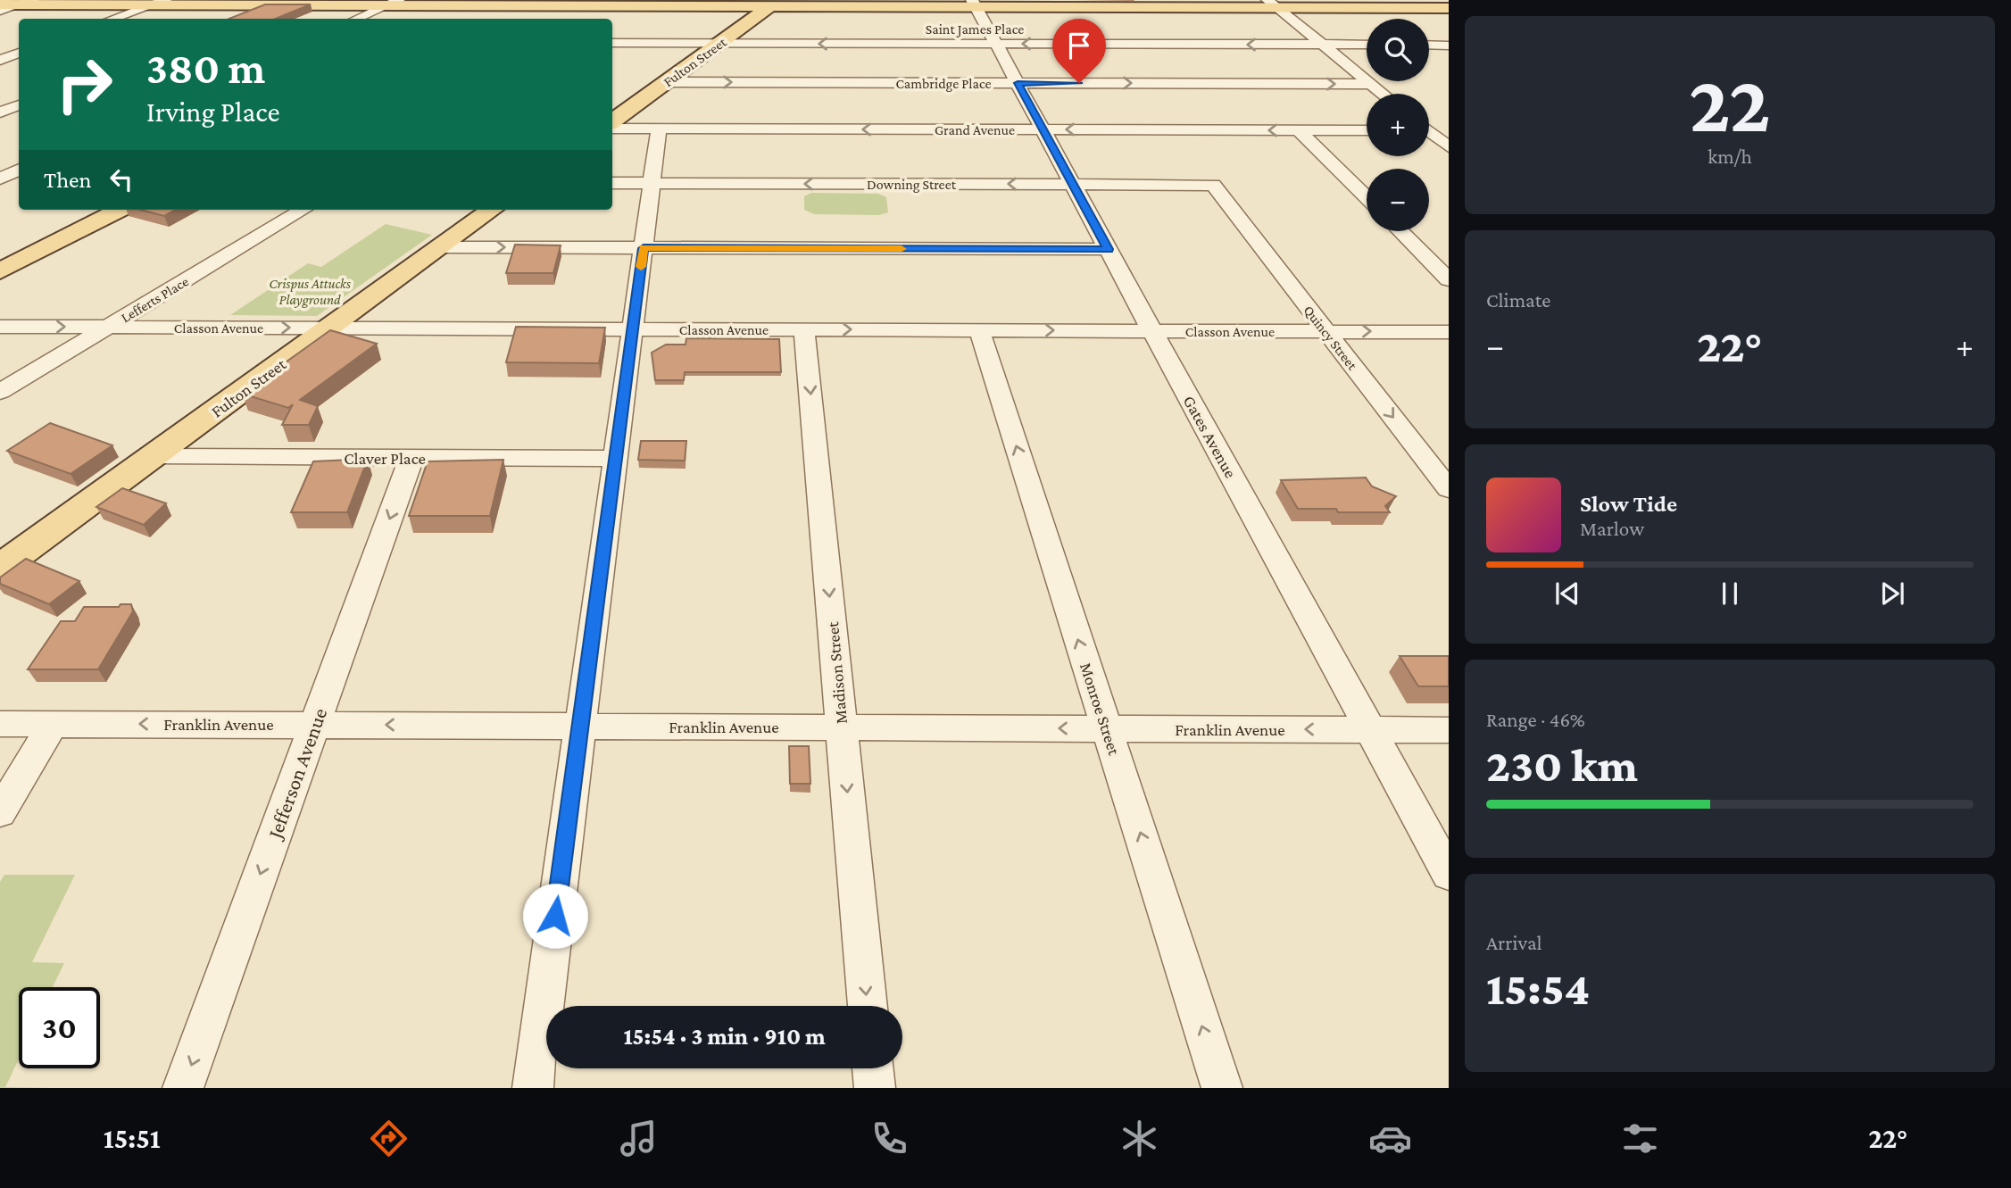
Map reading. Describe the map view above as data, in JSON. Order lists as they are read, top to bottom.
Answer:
{
  "streets": {
    "main road": ["Fulton Street"],
    "street": [
      "Saint James Place",
      "Cambridge Place",
      "Grand Avenue",
      "Downing Street",
      "Lefferts Place",
      "Classon Avenue",
      "Quincy Street",
      "Gates Avenue",
      "Claver Place",
      "Madison Street",
      "Monroe Street",
      "Franklin Avenue",
      "Jefferson Avenue"
    ]
  },
  "crossings": [
    ["Saint James Place", "Fulton Street"],
    ["Saint James Place", "Gates Avenue"],
    ["Fulton Street", "Cambridge Place"],
    ["Fulton Street", "Classon Avenue"],
    ["Fulton Street", "Claver Place"],
    ["Cambridge Place", "Gates Avenue"],
    ["Grand Avenue", "Gates Avenue"],
    ["Downing Street", "Quincy Street"],
    ["Downing Street", "Gates Avenue"],
    ["Lefferts Place", "Classon Avenue"],
    ["Classon Avenue", "Quincy Street"],
    ["Classon Avenue", "Gates Avenue"],
    ["Classon Avenue", "Madison Street"],
    ["Classon Avenue", "Monroe Street"],
    ["Gates Avenue", "Franklin Avenue"],
    ["Claver Place", "Jefferson Avenue"],
    ["Madison Street", "Franklin Avenue"],
    ["Monroe Street", "Franklin Avenue"],
    ["Franklin Avenue", "Jefferson Avenue"]
  ],
  "one_way": [
    "Quincy Street",
    "Monroe Street",
    "Franklin Avenue",
    "Jefferson Avenue"
  ],
  "parks": ["Crispus Attucks Playground"],
  "page": {
    "tile": [
      ["22", "km/h"],
      "Climate",
      ["Range · 46%", "230 km"],
      ["Arrival", "15:54"]
    ],
    "map_buttons": ["+", "−"],
    "turn": ["380 m", "Irving Place"],
    "then": "Then",
    "heat": ["−", "22°", "+"],
    "song": ["Slow Tide", "Marlow"],
    "limit": "30",
    "trip": "15:54 · 3 min · 910 m",
    "tabs": ["15:51", "22°"]
  }
}
